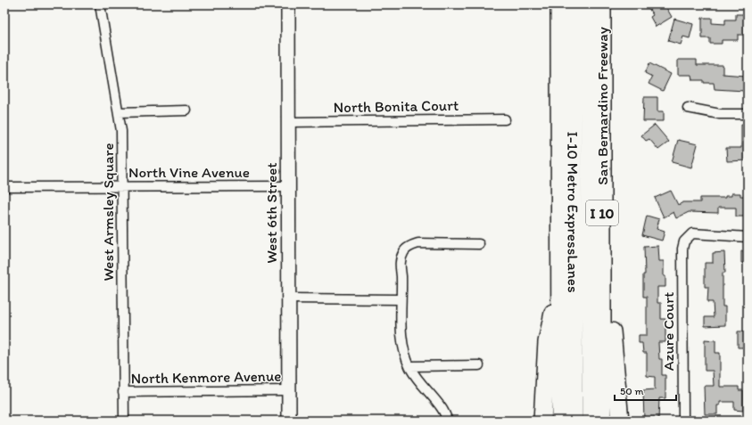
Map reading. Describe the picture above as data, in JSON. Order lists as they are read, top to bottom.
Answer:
{
  "streets": {
    "highway": ["San Bernardino Freeway", "I-10 Metro ExpressLanes", "I 10"],
    "street": [
      "North Bonita Court",
      "North Vine Avenue",
      "West Armsley Square",
      "West 6th Street",
      "Azure Court",
      "North Kenmore Avenue"
    ]
  },
  "crossings": [
    ["North Bonita Court", "West 6th Street"],
    ["North Vine Avenue", "West Armsley Square"],
    ["North Vine Avenue", "West 6th Street"],
    ["West Armsley Square", "North Kenmore Avenue"],
    ["West 6th Street", "North Kenmore Avenue"]
  ],
  "scale_bar": "50 m"
}
